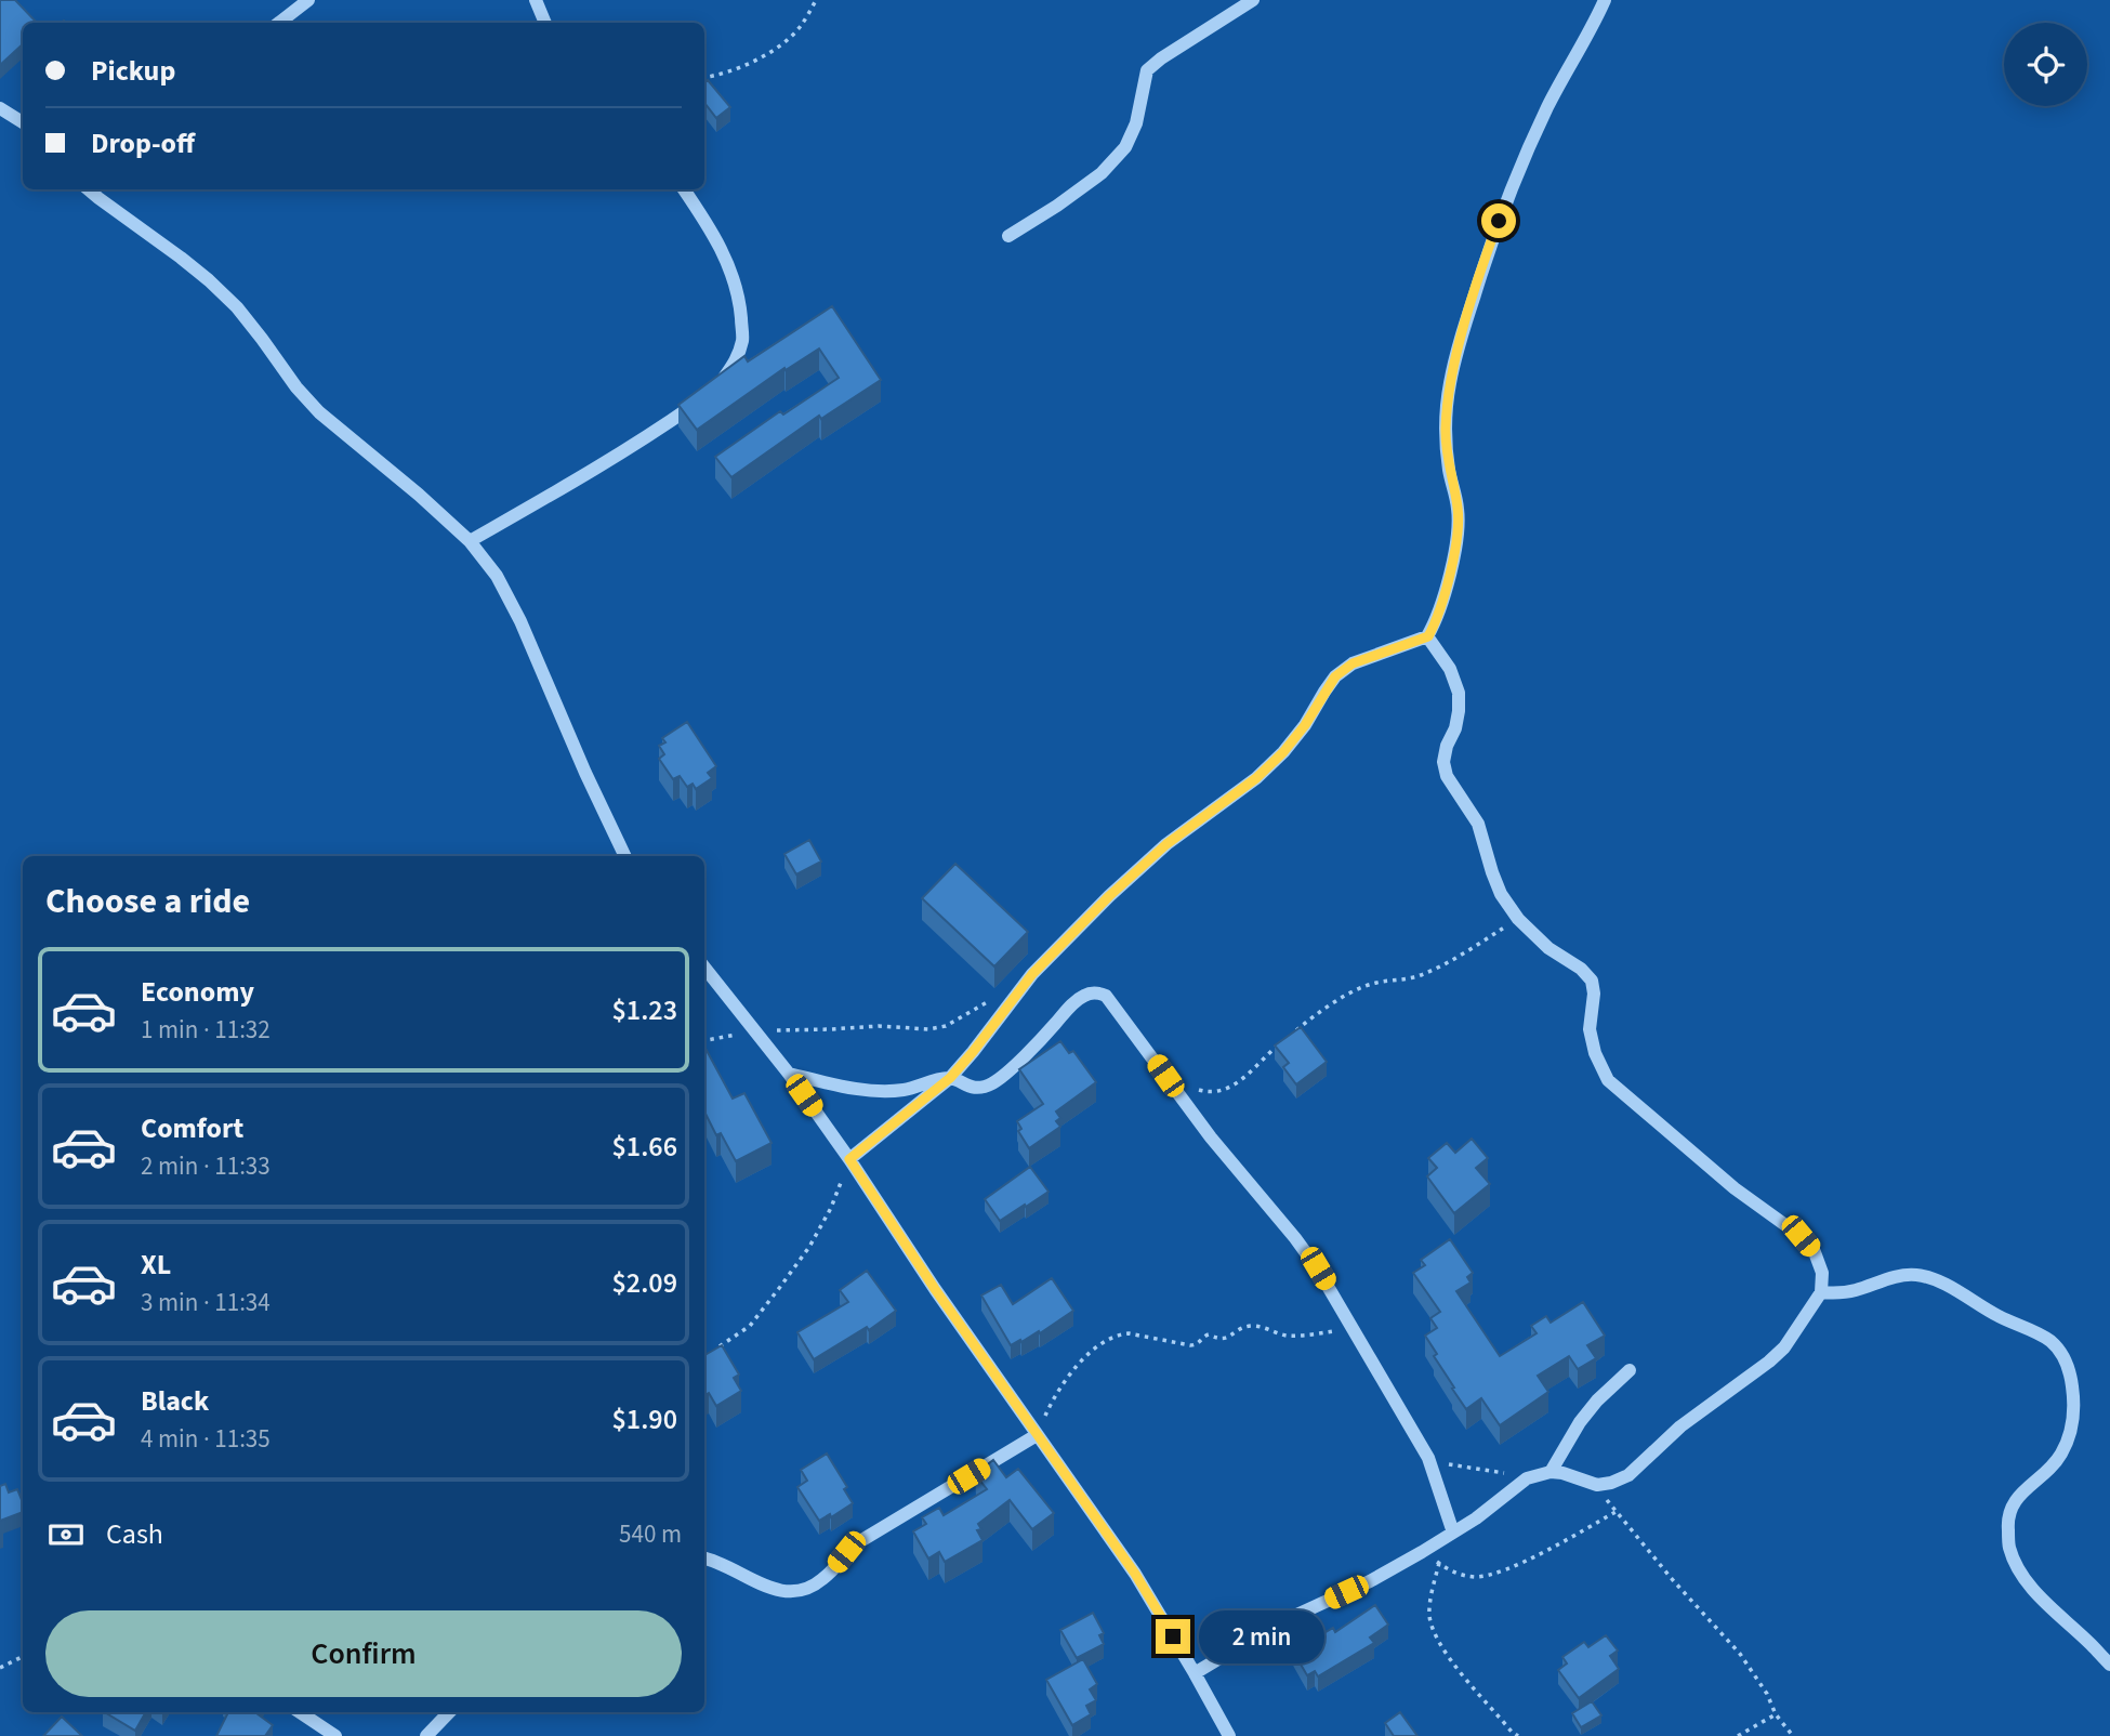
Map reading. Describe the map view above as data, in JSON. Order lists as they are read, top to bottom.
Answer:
{
  "page": {
    "banner": ["Pickup", "Drop-off"],
    "heading": "Choose a ride",
    "list": [
      {
        "name": "Economy",
        "note": "1 min · 11:32",
        "value": "$1.23"
      },
      {
        "name": "Comfort",
        "note": "2 min · 11:33",
        "value": "$1.66"
      },
      {
        "name": "XL",
        "note": "3 min · 11:34",
        "value": "$2.09"
      },
      {
        "name": "Black",
        "note": "4 min · 11:35",
        "value": "$1.90"
      }
    ],
    "pay": ["Cash", "540 m"],
    "buttons": "Confirm",
    "bubble": "2 min"
  }
}
